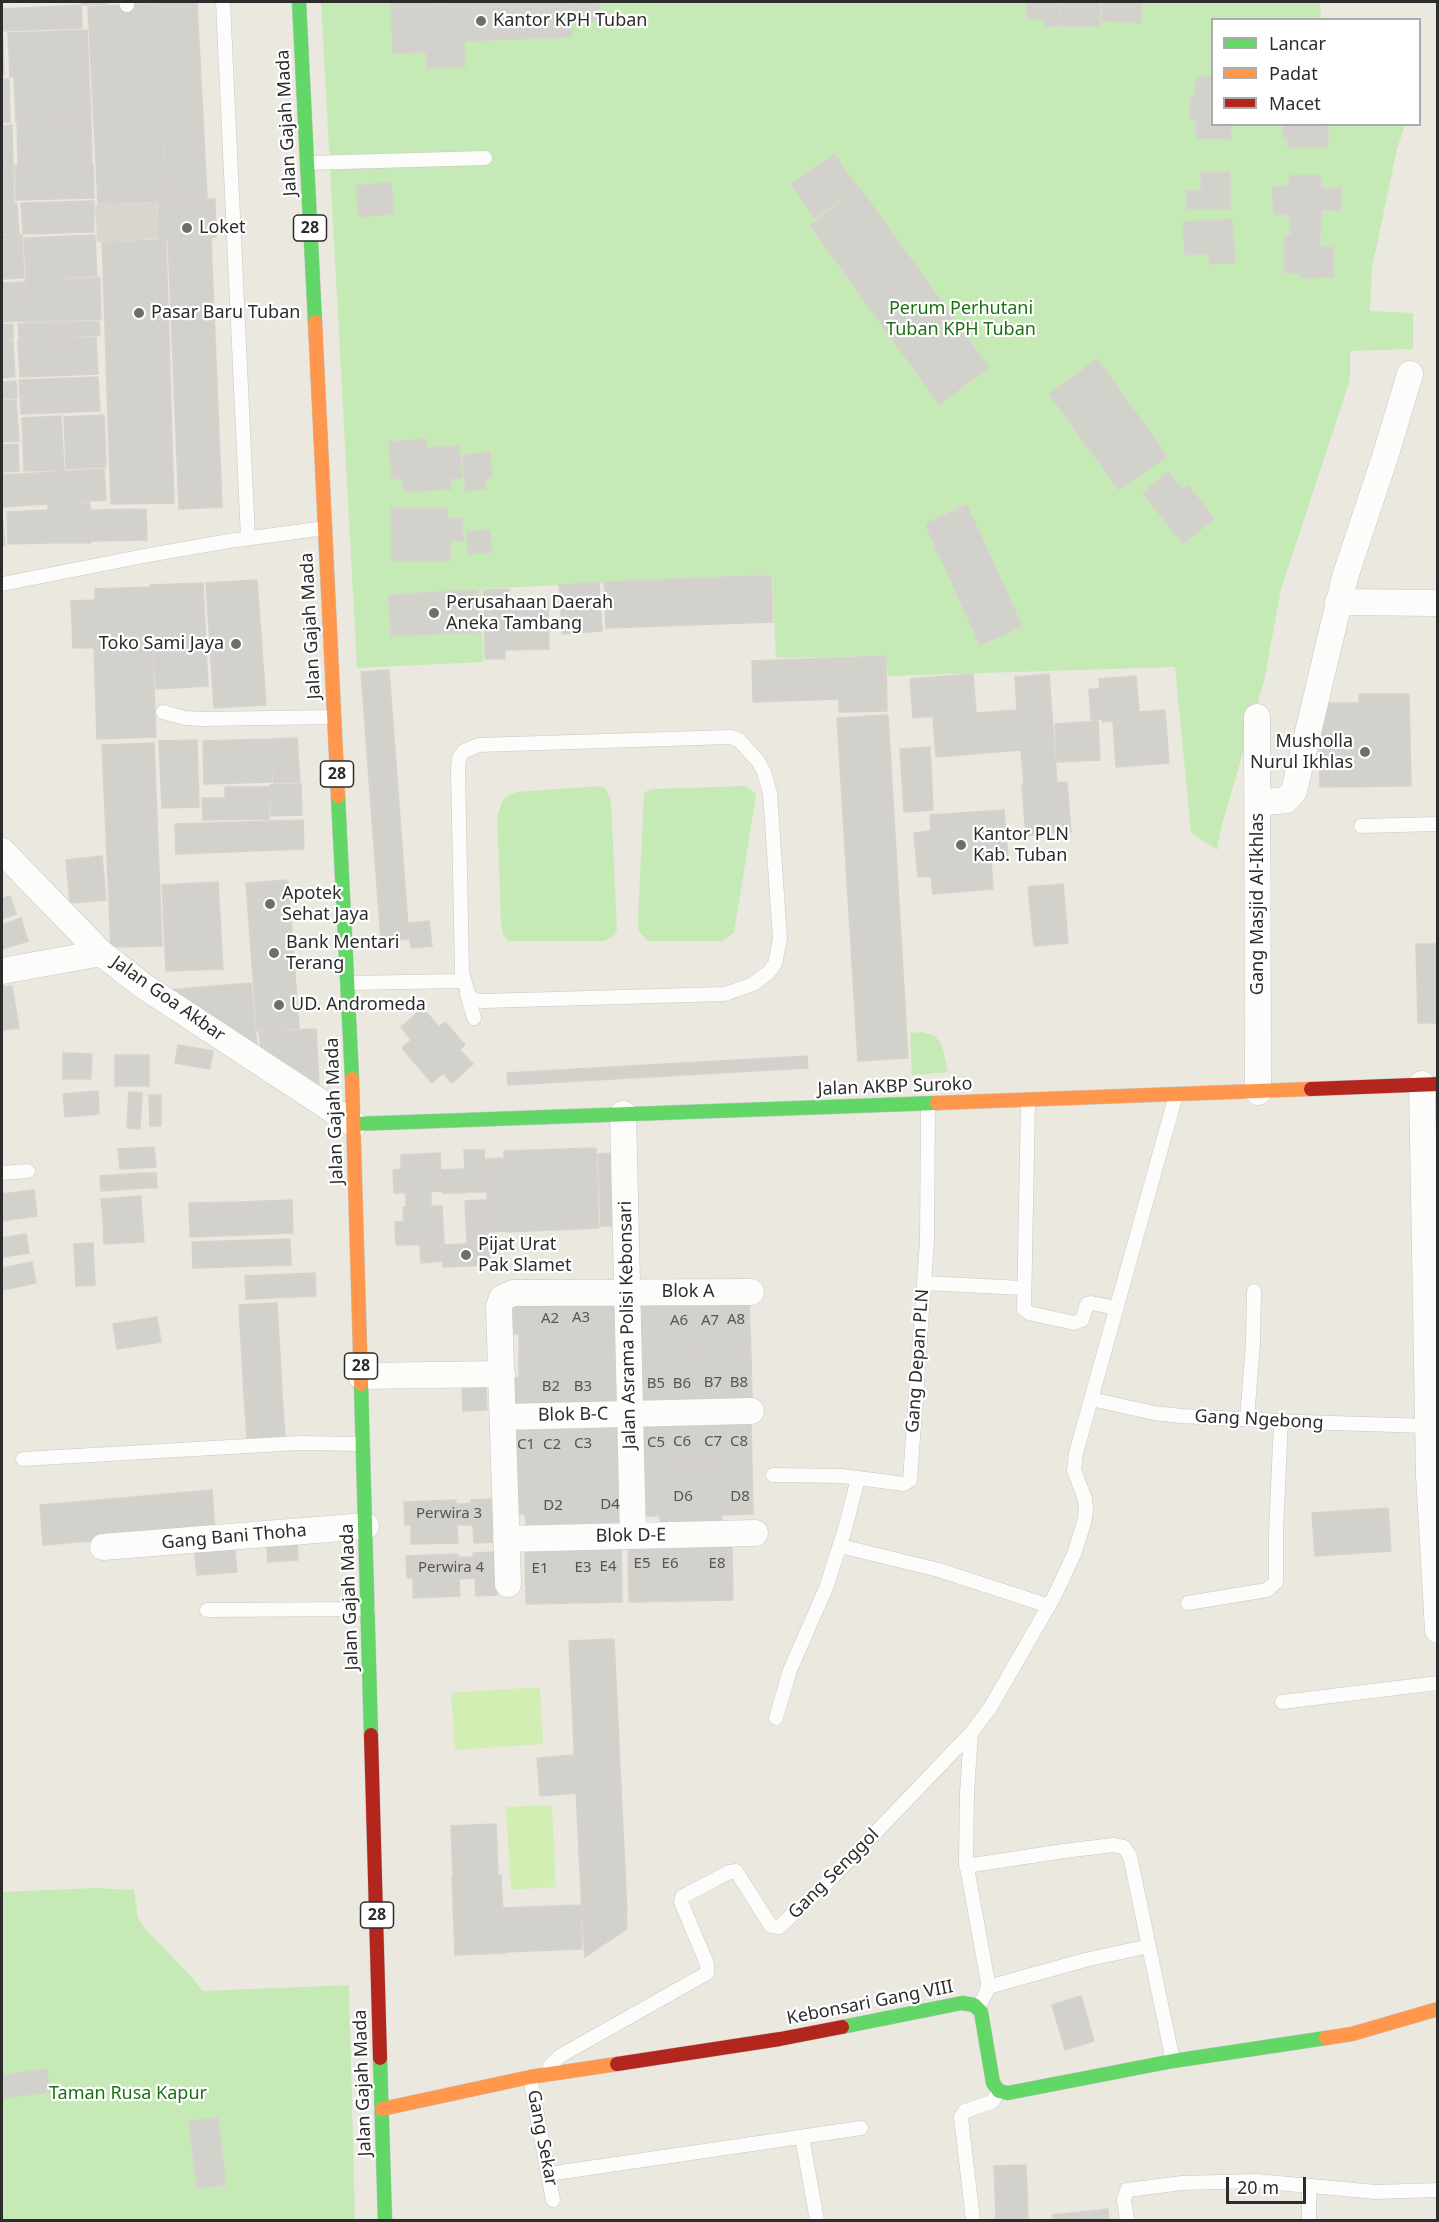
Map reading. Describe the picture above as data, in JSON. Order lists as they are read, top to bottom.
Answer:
{
  "streets": {
    "main road": [
      "Jalan Gajah Mada",
      "28",
      "Jalan AKBP Suroko",
      "Kebonsari Gang VIII"
    ],
    "street": [
      "Gang Masjid Al-Ikhlas",
      "Jalan Goa Akbar",
      "Blok A",
      "Jalan Asrama Polisi Kebonsari",
      "Blok B-C",
      "Blok D-E",
      "Gang Bani Thoha"
    ],
    "lane": [
      "Gang Depan PLN",
      "Gang Ngebong",
      "Gang Senggol",
      "Gang Sekar"
    ]
  },
  "crossings": [
    ["Jalan Gajah Mada", "Jalan Goa Akbar"],
    ["Jalan Gajah Mada", "Jalan AKBP Suroko"],
    ["Jalan Gajah Mada", "Gang Bani Thoha"],
    ["Jalan Gajah Mada", "Kebonsari Gang VIII"],
    ["Gang Masjid Al-Ikhlas", "Jalan AKBP Suroko"],
    ["Jalan Goa Akbar", "Jalan AKBP Suroko"],
    ["Jalan AKBP Suroko", "Jalan Asrama Polisi Kebonsari"],
    ["Jalan AKBP Suroko", "Gang Depan PLN"],
    ["Blok A", "Jalan Asrama Polisi Kebonsari"],
    ["Jalan Asrama Polisi Kebonsari", "Blok B-C"],
    ["Jalan Asrama Polisi Kebonsari", "Blok D-E"],
    ["Gang Senggol", "Kebonsari Gang VIII"],
    ["Kebonsari Gang VIII", "Gang Sekar"]
  ],
  "parks": ["Perum Perhutani Tuban KPH Tuban", "Taman Rusa Kapur"],
  "places": [
    "Kantor KPH Tuban",
    "Loket",
    "Pasar Baru Tuban",
    "Perusahaan Daerah Aneka Tambang",
    "Toko Sami Jaya",
    "Musholla Nurul Ikhlas",
    "Kantor PLN Kab. Tuban",
    "Apotek Sehat Jaya",
    "Bank Mentari Terang",
    "UD. Andromeda",
    "Pijat Urat Pak Slamet"
  ],
  "house_numbers": [
    "A3",
    "A2",
    "A8",
    "A6",
    "A7",
    "B7",
    "B8",
    "B5",
    "B6",
    "B2",
    "B3",
    "C6",
    "C7",
    "C8",
    "C5",
    "C3",
    "C1",
    "C2",
    "D6",
    "D8",
    "D4",
    "D2",
    "Perwira 3",
    "E5",
    "E6",
    "E8",
    "E4",
    "Perwira 4",
    "E3",
    "E1"
  ],
  "legend": ["Lancar", "Padat", "Macet"],
  "scale_bar": "20 m"
}
